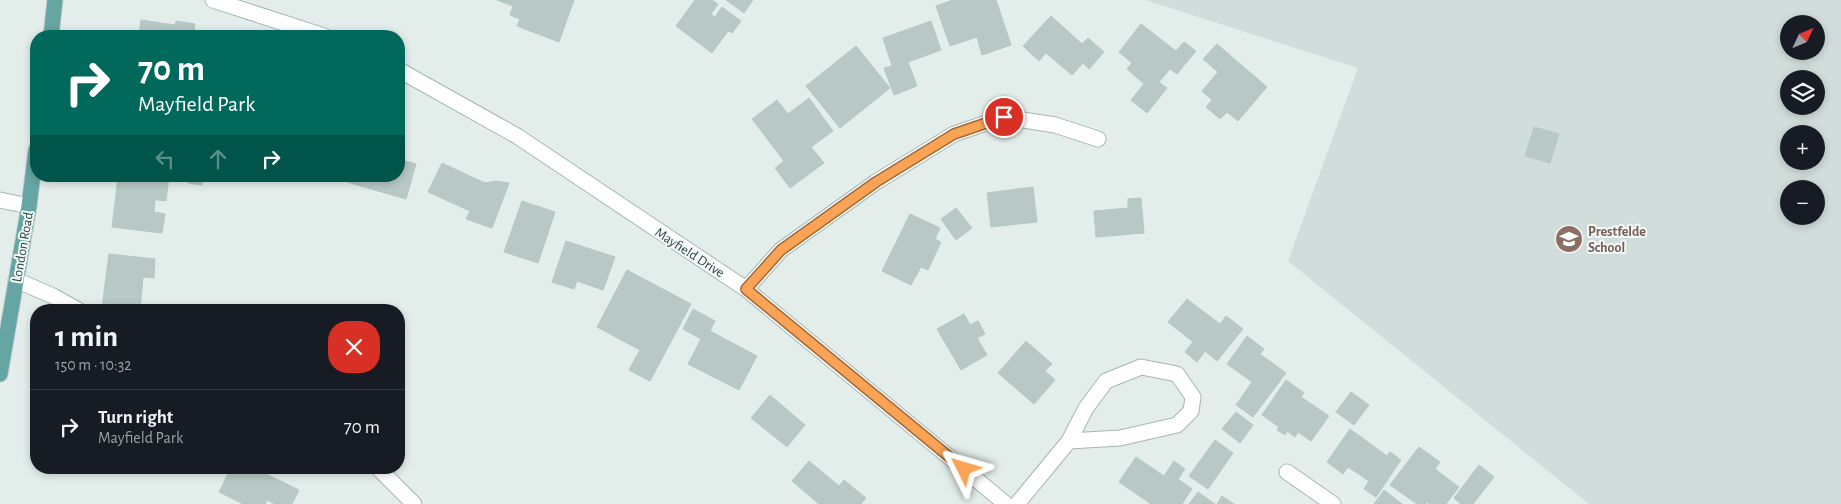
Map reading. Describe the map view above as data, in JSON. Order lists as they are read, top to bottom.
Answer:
{
  "streets": {
    "main road": ["London Road"],
    "street": ["Mayfield Drive"]
  },
  "places": {
    "school or university": ["Prestfelde School"]
  },
  "north": "top right",
  "page": {
    "map_buttons": ["+", "−"],
    "turn": ["70 m", "Mayfield Park"],
    "heading": ["1 min", "150 m · 10:32"],
    "list": [
      {
        "name": "Turn right",
        "note": "Mayfield Park",
        "value": "70 m"
      }
    ]
  }
}
